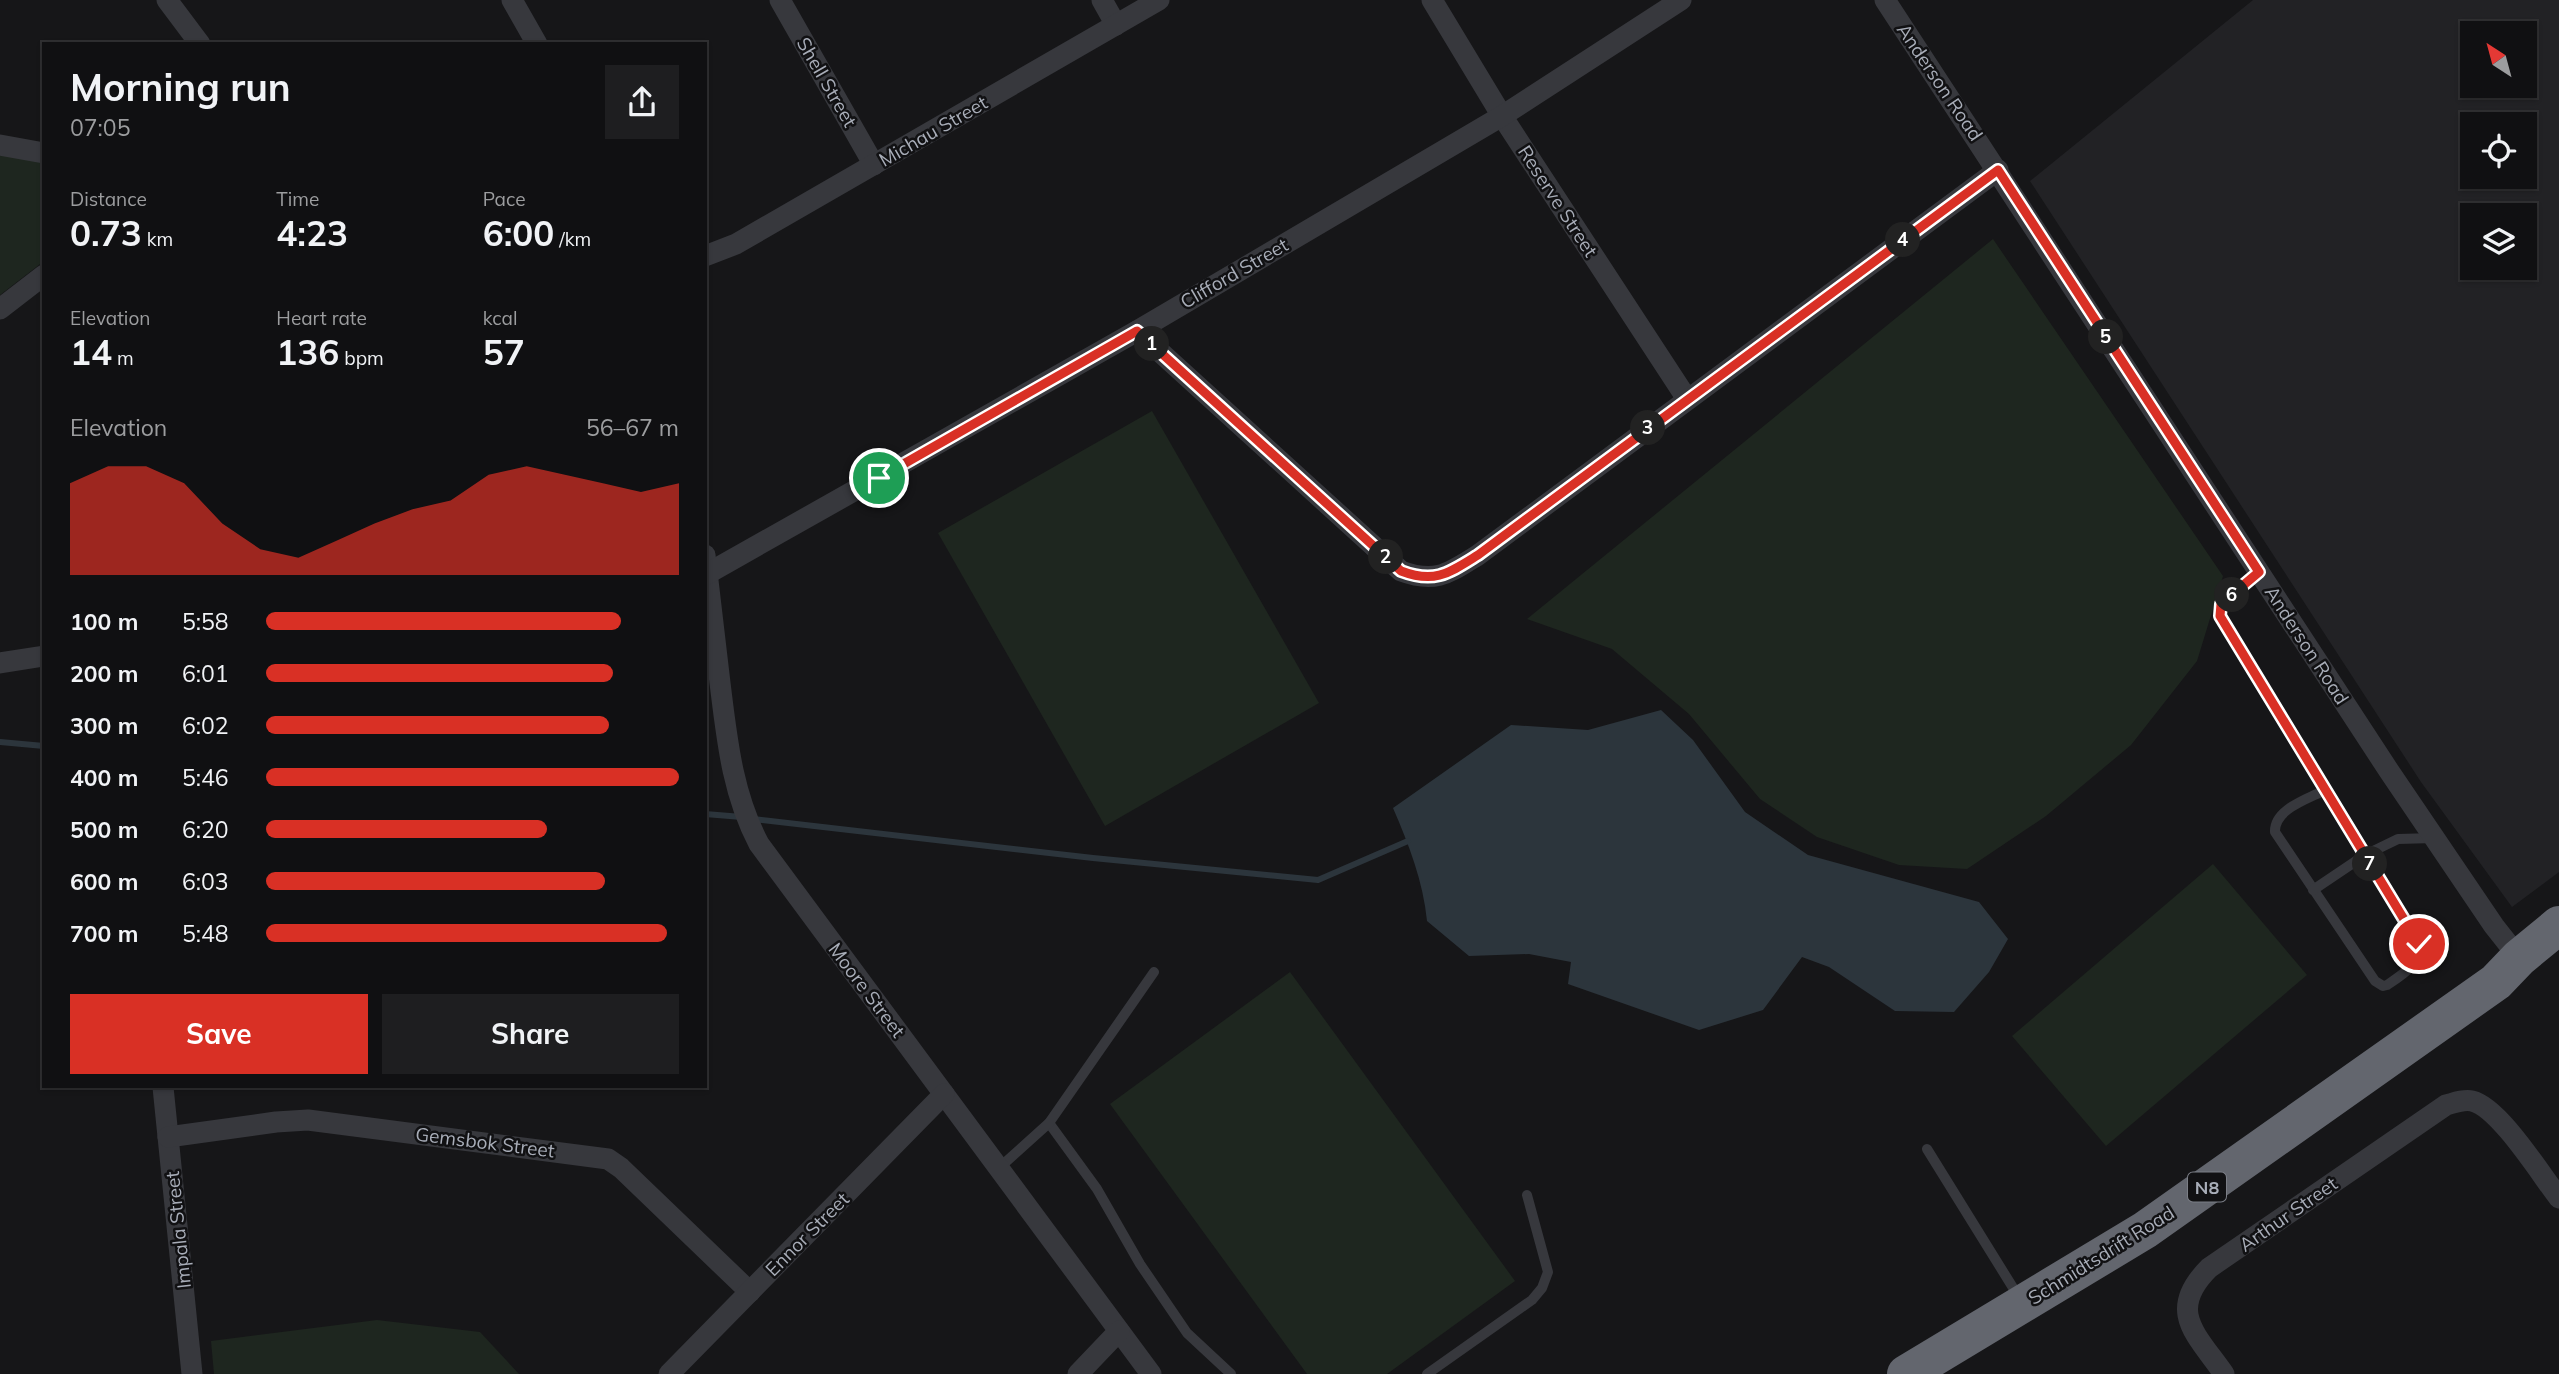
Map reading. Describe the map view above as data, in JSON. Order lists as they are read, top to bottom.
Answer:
{
  "streets": {
    "highway": ["N8", "Schmidtsdrift Road"],
    "street": [
      "Shell Street",
      "Anderson Road",
      "Michau Street",
      "Reserve Street",
      "Clifford Street",
      "Moore Street",
      "Gemsbok Street",
      "Arthur Street",
      "Impala Street",
      "Ennor Street"
    ]
  },
  "crossings": [
    ["Shell Street", "Michau Street"],
    ["Anderson Road", "Schmidtsdrift Road"],
    ["Reserve Street", "Clifford Street"],
    ["Moore Street", "Ennor Street"],
    ["Gemsbok Street", "Impala Street"],
    ["Gemsbok Street", "Ennor Street"]
  ],
  "north": "top left",
  "page": {
    "heading": ["Morning run", "07:05"],
    "stats": [
      ["Distance", "0.73 km"],
      ["Time", "4:23"],
      ["Pace", "6:00 /km"],
      ["Elevation", "14 m"],
      ["Heart rate", "136 bpm"],
      ["kcal", "57"]
    ],
    "pins": [
      "4",
      "5",
      "1",
      "3",
      "2",
      "6",
      "7"
    ],
    "chart": ["Elevation", "56–67 m"],
    "list": [
      {
        "name": "100 m",
        "note": "5:58"
      },
      {
        "name": "200 m",
        "note": "6:01"
      },
      {
        "name": "300 m",
        "note": "6:02"
      },
      {
        "name": "400 m",
        "note": "5:46"
      },
      {
        "name": "500 m",
        "note": "6:20"
      },
      {
        "name": "600 m",
        "note": "6:03"
      },
      {
        "name": "700 m",
        "note": "5:48"
      }
    ],
    "buttons": ["Save", "Share"]
  }
}
